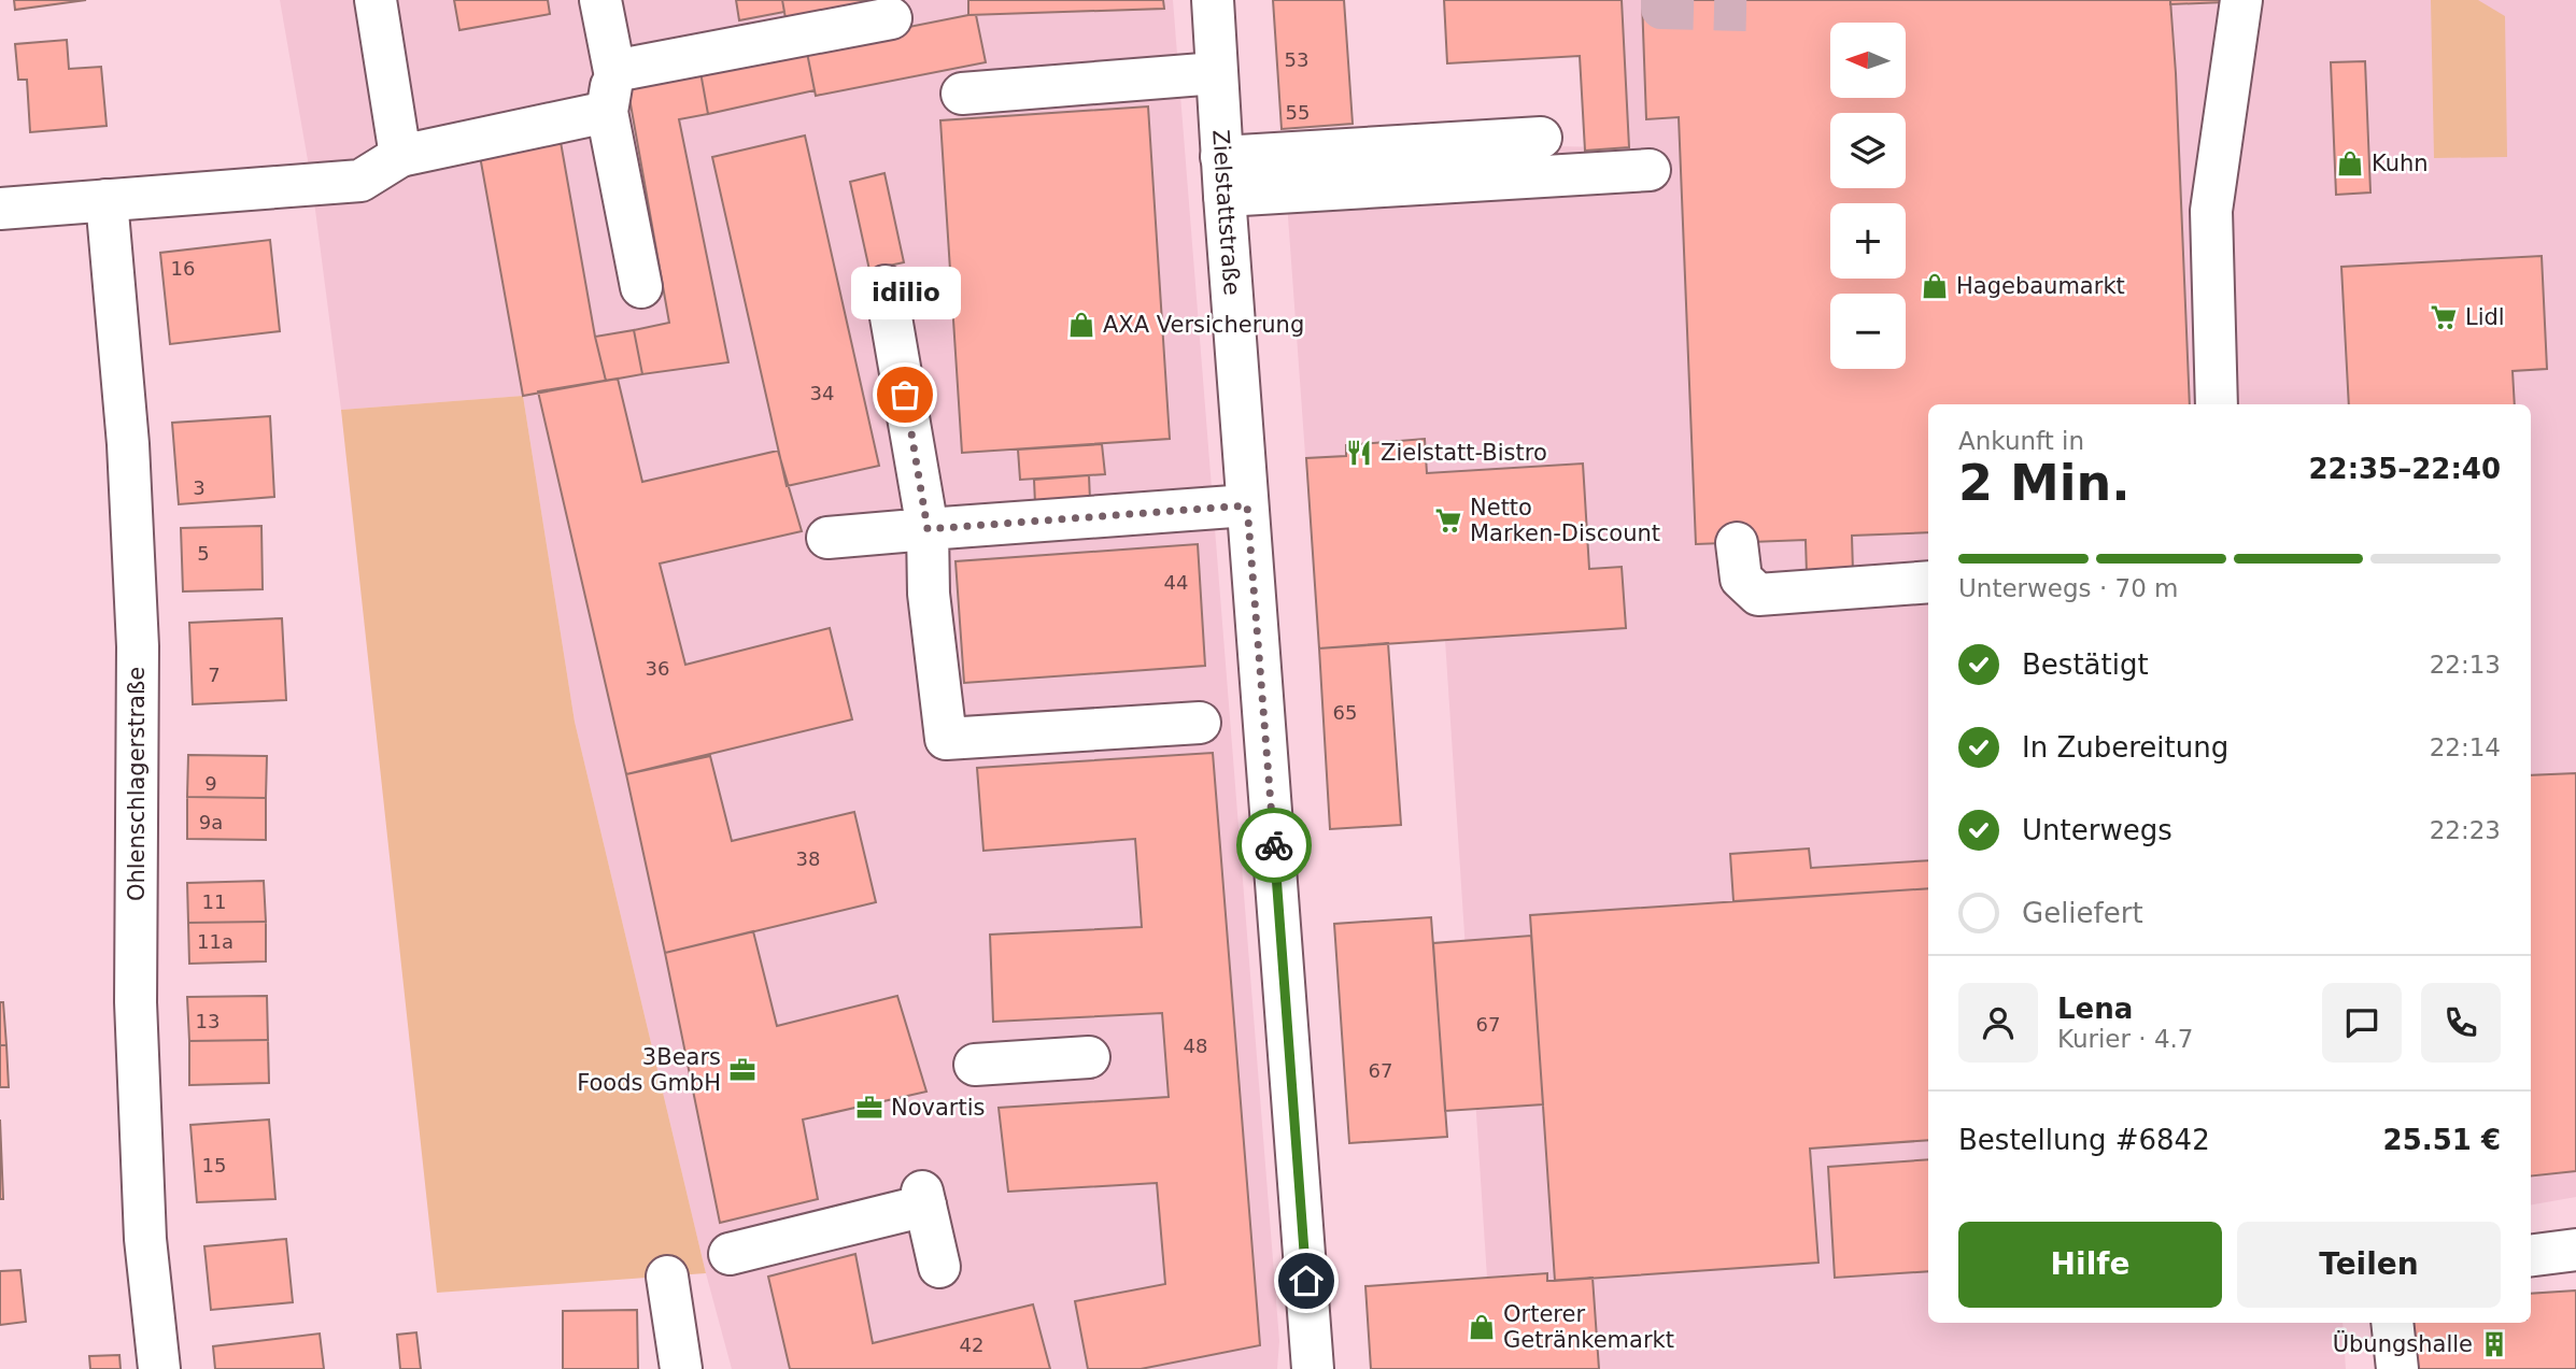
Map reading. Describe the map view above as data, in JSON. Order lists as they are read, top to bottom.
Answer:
{
  "streets": {
    "street": ["Zielstattstraße", "Ohlenschlagerstraße"]
  },
  "places": {
    "shop": [
      "Kuhn",
      "Hagebaumarkt",
      "AXA Versicherung",
      "Orterer Getränkemarkt"
    ],
    "supermarket": ["Lidl", "Netto Marken-Discount"],
    "other": ["idilio"],
    "restaurant": ["Zielstatt-Bistro"],
    "office": ["3Bears Foods GmbH", "Novartis"],
    "building": ["Übungshalle"]
  },
  "house_numbers": [
    "53",
    "55",
    "16",
    "34",
    "3",
    "5",
    "44",
    "36",
    "7",
    "65",
    "9",
    "9a",
    "38",
    "11",
    "11a",
    "13",
    "67",
    "48",
    "67",
    "15",
    "42"
  ],
  "north": "left",
  "page": {
    "map_buttons": ["+", "−"],
    "bubble": "idilio",
    "heading": ["2 Min.", "Ankunft in", "22:35–22:40"],
    "panel": [
      "Lena",
      "Kurier · 4.7",
      "Bestellung #6842",
      "25.51 €"
    ],
    "bar": "Unterwegs · 70 m",
    "list": [
      ["Bestätigt", "22:13"],
      ["In Zubereitung", "22:14"],
      ["Unterwegs", "22:23"],
      "Geliefert"
    ],
    "buttons": ["Hilfe", "Teilen"]
  }
}
